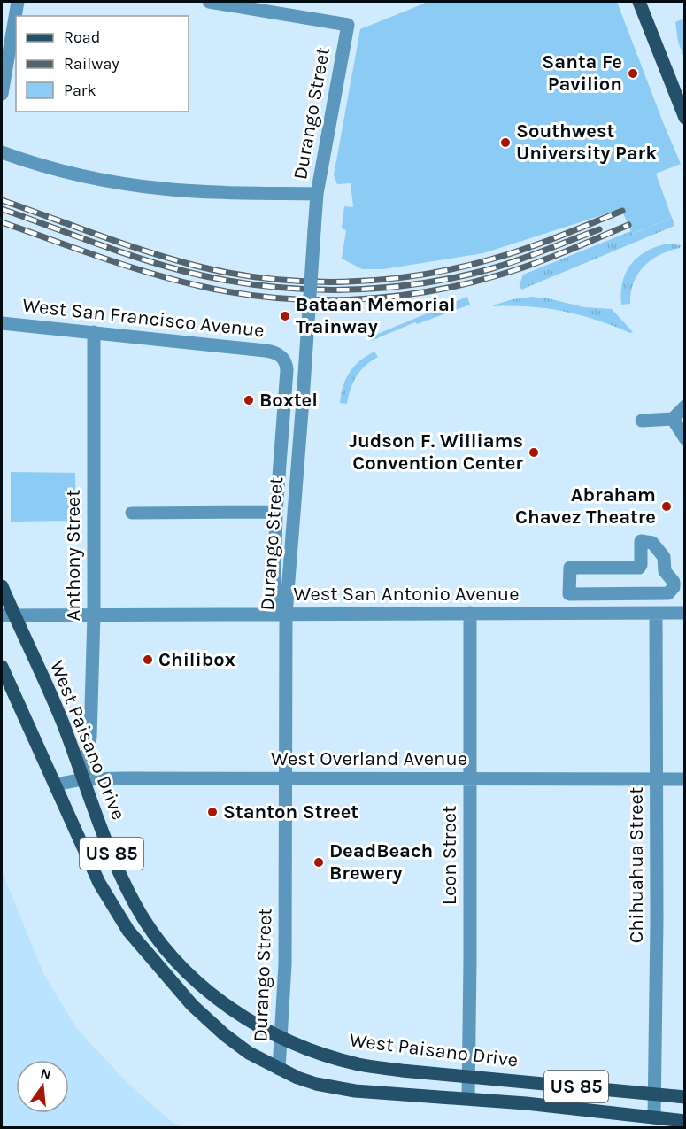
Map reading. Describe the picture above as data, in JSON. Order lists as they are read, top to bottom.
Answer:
{
  "streets": {
    "main road": ["West Paisano Drive", "US 85"],
    "street": [
      "Durango Street",
      "West San Francisco Avenue",
      "Anthony Street",
      "West San Antonio Avenue",
      "West Overland Avenue",
      "Leon Street",
      "Chihuahua Street"
    ]
  },
  "crossings": [
    ["Durango Street", "West San Antonio Avenue"],
    ["Durango Street", "West Paisano Drive"],
    ["Durango Street", "West Overland Avenue"],
    ["Durango Street", "US 85"],
    ["West San Francisco Avenue", "Anthony Street"],
    ["Anthony Street", "West San Antonio Avenue"],
    ["Anthony Street", "West Paisano Drive"],
    ["Anthony Street", "West Overland Avenue"],
    ["West San Antonio Avenue", "West Paisano Drive"],
    ["West San Antonio Avenue", "Leon Street"],
    ["West San Antonio Avenue", "Chihuahua Street"],
    ["West Paisano Drive", "West Overland Avenue"],
    ["West Paisano Drive", "Leon Street"],
    ["West Paisano Drive", "Chihuahua Street"],
    ["West Overland Avenue", "US 85"],
    ["West Overland Avenue", "Leon Street"],
    ["West Overland Avenue", "Chihuahua Street"],
    ["US 85", "Leon Street"],
    ["US 85", "Chihuahua Street"]
  ],
  "places": [
    "Santa Fe Pavilion",
    "Southwest University Park",
    "Bataan Memorial Trainway",
    "Boxtel",
    "Judson F. Williams Convention Center",
    "Abraham Chavez Theatre",
    "Chilibox",
    "Stanton Street",
    "DeadBeach Brewery"
  ],
  "legend": ["Road", "Railway", "Park"],
  "north": "top"
}
